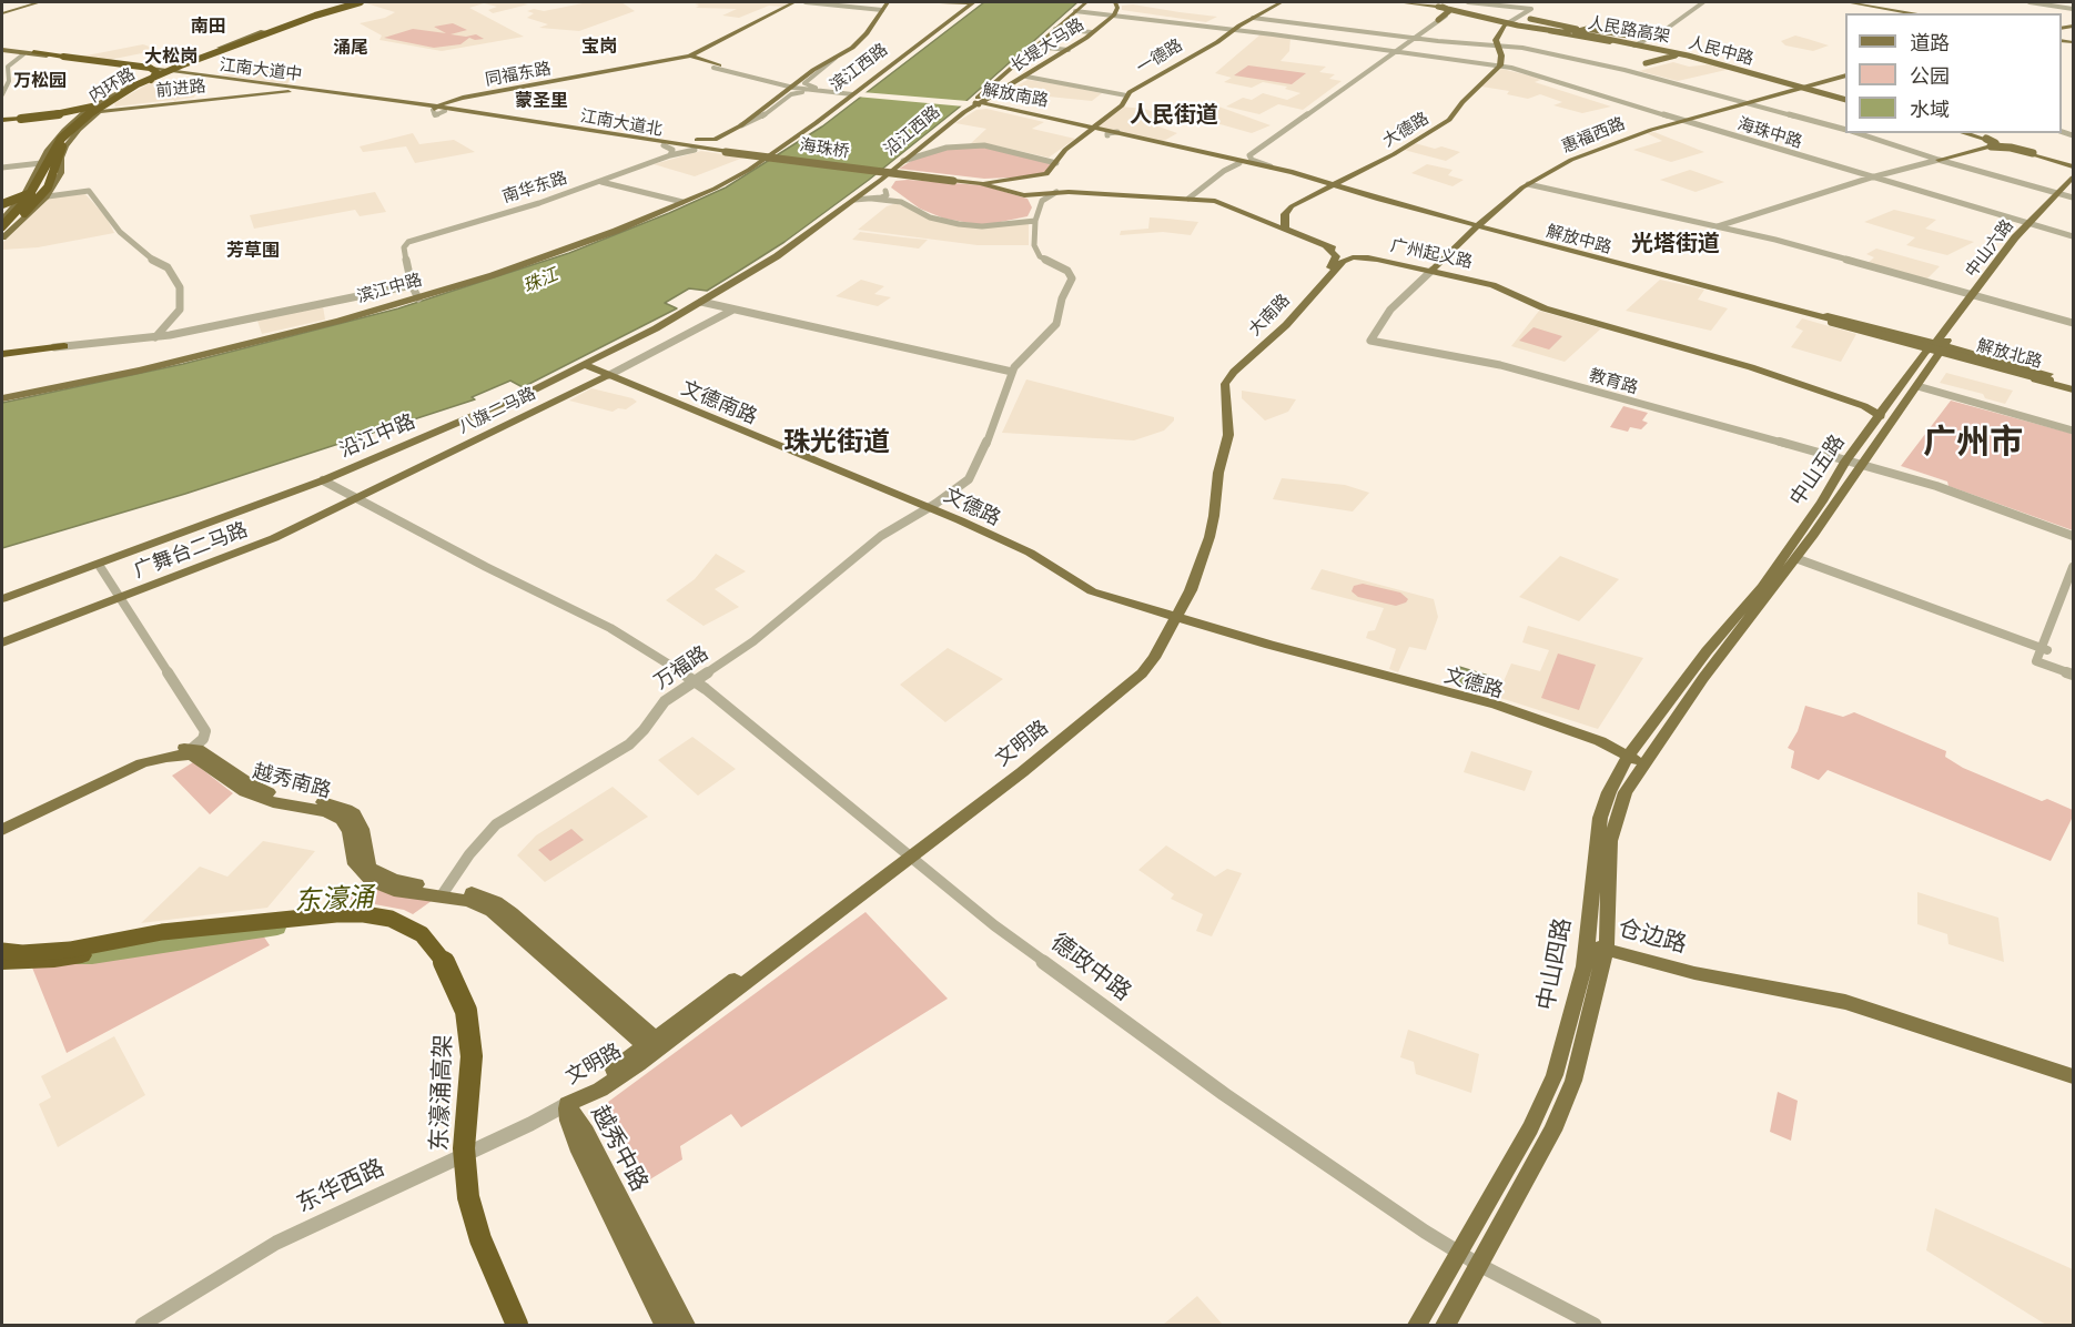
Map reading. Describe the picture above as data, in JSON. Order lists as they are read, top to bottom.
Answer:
{
  "streets": {
    "highway": ["内环路", "东濠涌高架"],
    "main road": [
      "人民路高架",
      "长堤大马路",
      "人民中路",
      "一德路",
      "滨江西路",
      "江南大道中",
      "同福东路",
      "前进路",
      "解放南路",
      "江南大道北",
      "大德路",
      "沿江西路",
      "惠福西路",
      "海珠桥",
      "解放中路",
      "中山六路",
      "广州起义路",
      "滨江中路",
      "大南路",
      "解放北路",
      "文德南路",
      "八旗二马路",
      "沿江中路",
      "中山五路",
      "文德路",
      "广舞台二马路",
      "文明路",
      "越秀南路",
      "仓边路",
      "中山四路",
      "越秀中路"
    ],
    "street": [
      "海珠中路",
      "南华东路",
      "教育路",
      "万福路",
      "德政中路",
      "东华西路"
    ]
  },
  "crossings": [
    ["长堤大马路", "解放南路"],
    ["长堤大马路", "沿江西路"],
    ["长堤大马路", "海珠中路"],
    ["人民中路", "惠福西路"],
    ["一德路", "解放南路"],
    ["一德路", "海珠中路"],
    ["一德路", "海珠桥"],
    ["滨江西路", "滨江中路"],
    ["江南大道中", "同福东路"],
    ["江南大道中", "前进路"],
    ["江南大道中", "江南大道北"],
    ["同福东路", "江南大道北"],
    ["解放南路", "大德路"],
    ["解放南路", "沿江西路"],
    ["解放南路", "解放中路"],
    ["江南大道北", "海珠桥"],
    ["江南大道北", "南华东路"],
    ["大德路", "海珠中路"],
    ["大德路", "解放中路"],
    ["大德路", "广州起义路"],
    ["沿江西路", "海珠中路"],
    ["沿江西路", "沿江中路"],
    ["海珠中路", "惠福西路"],
    ["海珠中路", "中山六路"],
    ["惠福西路", "解放中路"],
    ["惠福西路", "广州起义路"],
    ["惠福西路", "教育路"],
    ["海珠桥", "广州起义路"],
    ["解放中路", "中山六路"],
    ["解放中路", "解放北路"],
    ["解放中路", "中山五路"],
    ["中山六路", "解放北路"],
    ["中山六路", "中山五路"],
    ["广州起义路", "大南路"],
    ["广州起义路", "教育路"],
    ["广州起义路", "中山五路"],
    ["大南路", "文明路"],
    ["解放北路", "中山五路"],
    ["教育路", "中山五路"],
    ["文德南路", "八旗二马路"],
    ["文德南路", "沿江中路"],
    ["文德南路", "文德路"],
    ["文德南路", "万福路"],
    ["八旗二马路", "广舞台二马路"],
    ["八旗二马路", "德政中路"],
    ["沿江中路", "德政中路"],
    ["中山五路", "中山四路"],
    ["文德路", "万福路"],
    ["文德路", "文明路"],
    ["文德路", "中山四路"],
    ["万福路", "越秀南路"],
    ["万福路", "德政中路"],
    ["文明路", "越秀南路"],
    ["文明路", "德政中路"],
    ["文明路", "越秀中路"],
    ["文明路", "东华西路"],
    ["仓边路", "中山四路"],
    ["中山四路", "德政中路"],
    ["越秀中路", "东华西路"]
  ],
  "districts": [
    "南田",
    "宝岗",
    "涌尾",
    "大松岗",
    "万松园",
    "蒙圣里",
    "人民街道",
    "光塔街道",
    "芳草围",
    "珠光街道",
    "广州市"
  ],
  "water": ["珠江", "东濠涌"],
  "legend": ["道路", "公园", "水域"]
}
